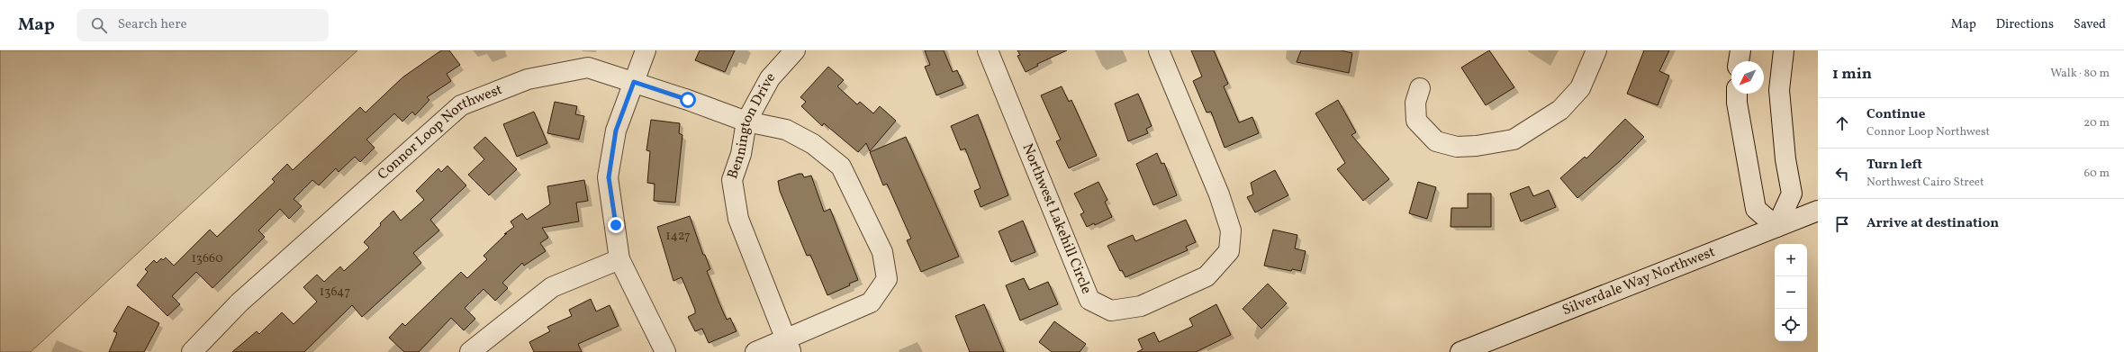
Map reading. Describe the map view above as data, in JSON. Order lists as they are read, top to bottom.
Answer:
{
  "streets": {
    "street": [
      "Bennington Drive",
      "Connor Loop Northwest",
      "Northwest Lakehill Circle",
      "Silverdale Way Northwest"
    ]
  },
  "crossings": [
    ["Bennington Drive", "Connor Loop Northwest"]
  ],
  "house_numbers": ["1427", "13660", "13647"],
  "north": "bottom left",
  "page": {
    "header": "Map",
    "search": "Search here",
    "nav": ["Map", "Directions", "Saved"],
    "heading": ["1 min", "Walk · 80 m"],
    "list": [
      ["Continue", "Connor Loop Northwest", "20 m"],
      ["Turn left", "Northwest Cairo Street", "60 m"],
      "Arrive at destination"
    ],
    "map_buttons": ["+", "−"]
  }
}
